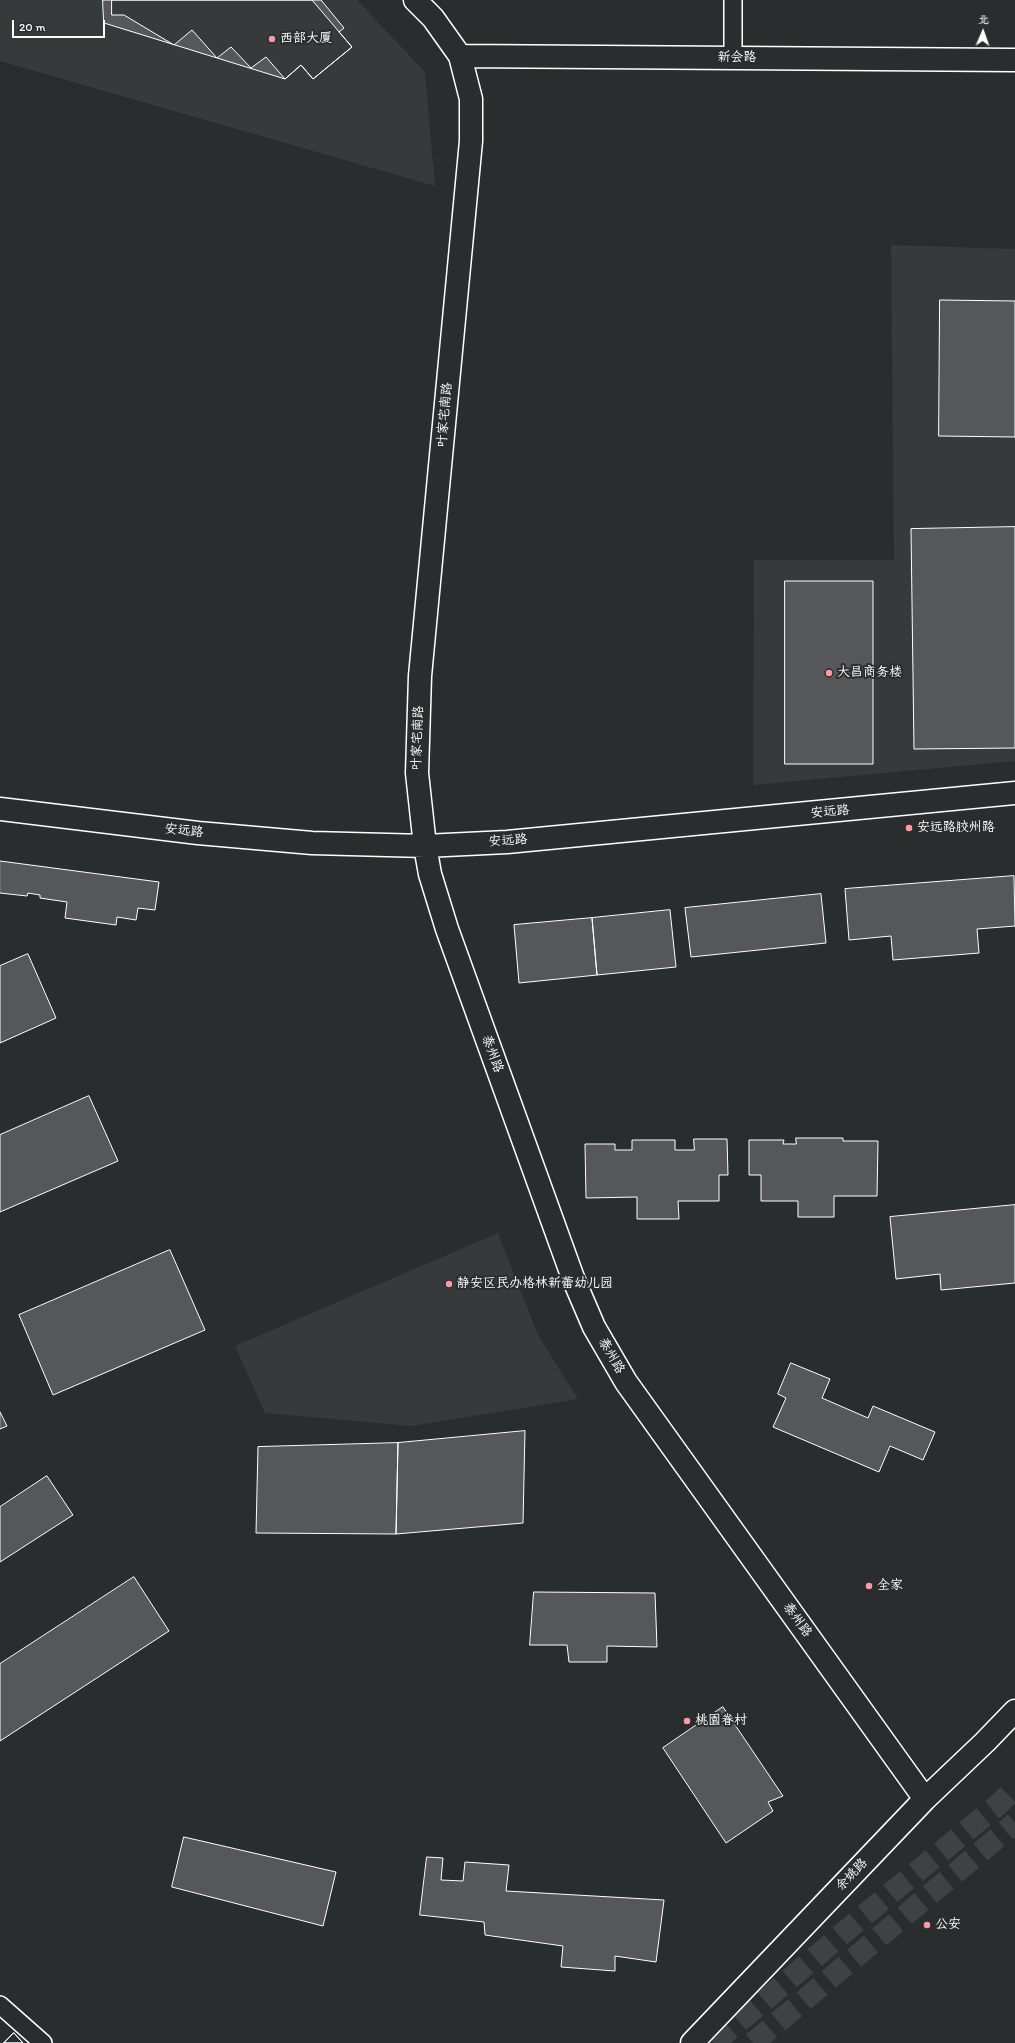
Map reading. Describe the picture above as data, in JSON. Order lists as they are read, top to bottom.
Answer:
{
  "streets": {
    "street": [
      "新会路",
      "叶家宅南路",
      "安远路",
      "泰州路",
      "余姚路"
    ]
  },
  "crossings": [
    ["新会路", "叶家宅南路"],
    ["叶家宅南路", "安远路"],
    ["叶家宅南路", "泰州路"],
    ["安远路", "泰州路"],
    ["泰州路", "余姚路"]
  ],
  "places": [
    "西部大厦",
    "大昌商务楼",
    "安远路胶州路",
    "静安区民办格林新蕾幼儿园",
    "全家",
    "桃園眷村",
    "公安"
  ],
  "scale_bar": "20 m",
  "north": "top"
}
